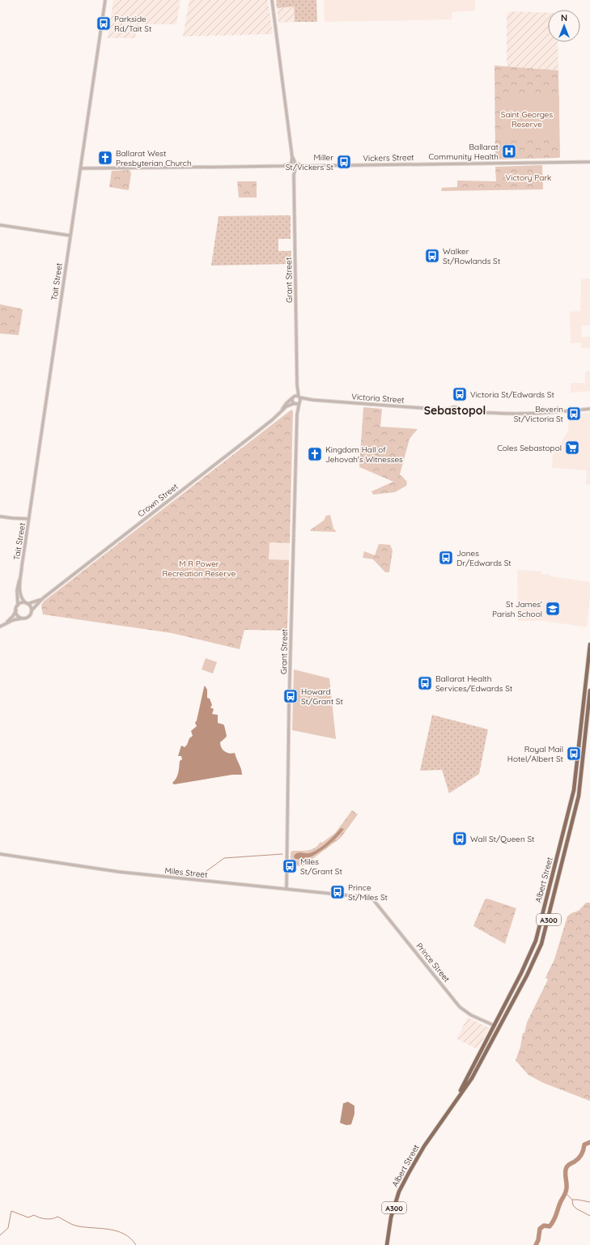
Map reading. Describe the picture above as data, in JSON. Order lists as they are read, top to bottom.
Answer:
{
  "streets": {
    "highway": ["Albert Street", "A300"],
    "street": [
      "Vickers Street",
      "Grant Street",
      "Tait Street",
      "Victoria Street",
      "Crown Street",
      "Miles Street",
      "Prince Street"
    ]
  },
  "crossings": [
    ["Vickers Street", "Grant Street"],
    ["Grant Street", "Victoria Street"],
    ["Grant Street", "Crown Street"],
    ["Grant Street", "Miles Street"],
    ["Tait Street", "Crown Street"],
    ["Victoria Street", "Crown Street"],
    ["Miles Street", "Prince Street"],
    ["Albert Street", "Prince Street"]
  ],
  "districts": ["Sebastopol"],
  "parks": ["Saint Georges Reserve", "Victory Park", "M R Power Recreation Reserve"],
  "places": {
    "bus stop": [
      "Parkside Rd/Tait St",
      "Miller St/Vickers St",
      "Walker St/Rowlands St",
      "Victoria St/Edwards St",
      "Beverin St/Victoria St",
      "Jones Dr/Edwards St",
      "Ballarat Health Services/Edwards St",
      "Howard St/Grant St",
      "Royal Mail Hotel/Albert St",
      "Wall St/Queen St",
      "Miles St/Grant St",
      "Prince St/Miles St"
    ],
    "hospital": ["Ballarat Community Health"],
    "church": ["Ballarat West Presbyterian Church", "Kingdom Hall of Jehovah's Witnesses"],
    "supermarket": ["Coles Sebastopol"],
    "school or university": ["St James' Parish School"]
  },
  "north": "top"
}
